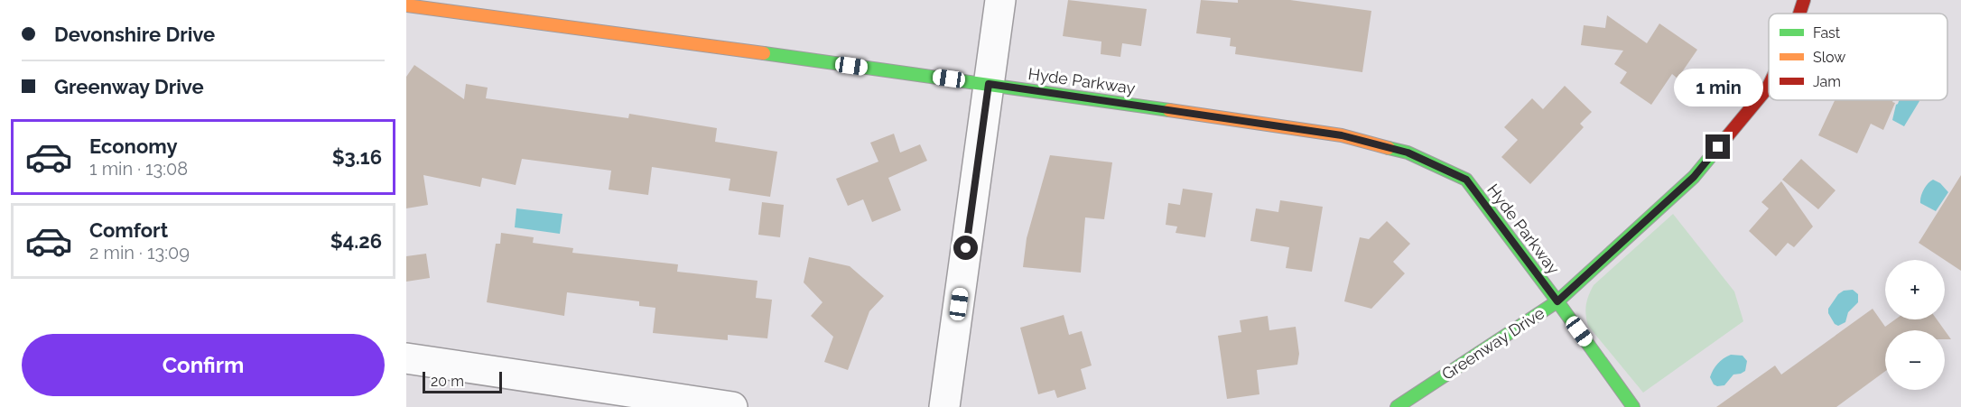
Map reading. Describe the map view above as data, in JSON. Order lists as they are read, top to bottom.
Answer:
{
  "streets": {
    "street": ["Hyde Parkway", "Greenway Drive"]
  },
  "crossings": [
    ["Hyde Parkway", "Greenway Drive"]
  ],
  "legend": ["Fast", "Slow", "Jam"],
  "scale_bar": "20 m",
  "page": {
    "banner": ["Devonshire Drive", "Greenway Drive"],
    "bubble": "1 min",
    "list": [
      {
        "name": "Economy",
        "note": "1 min · 13:08",
        "value": "$3.16"
      },
      {
        "name": "Comfort",
        "note": "2 min · 13:09",
        "value": "$4.26"
      }
    ],
    "map_buttons": ["+", "−"],
    "buttons": "Confirm",
    "scale": "20 m"
  }
}
